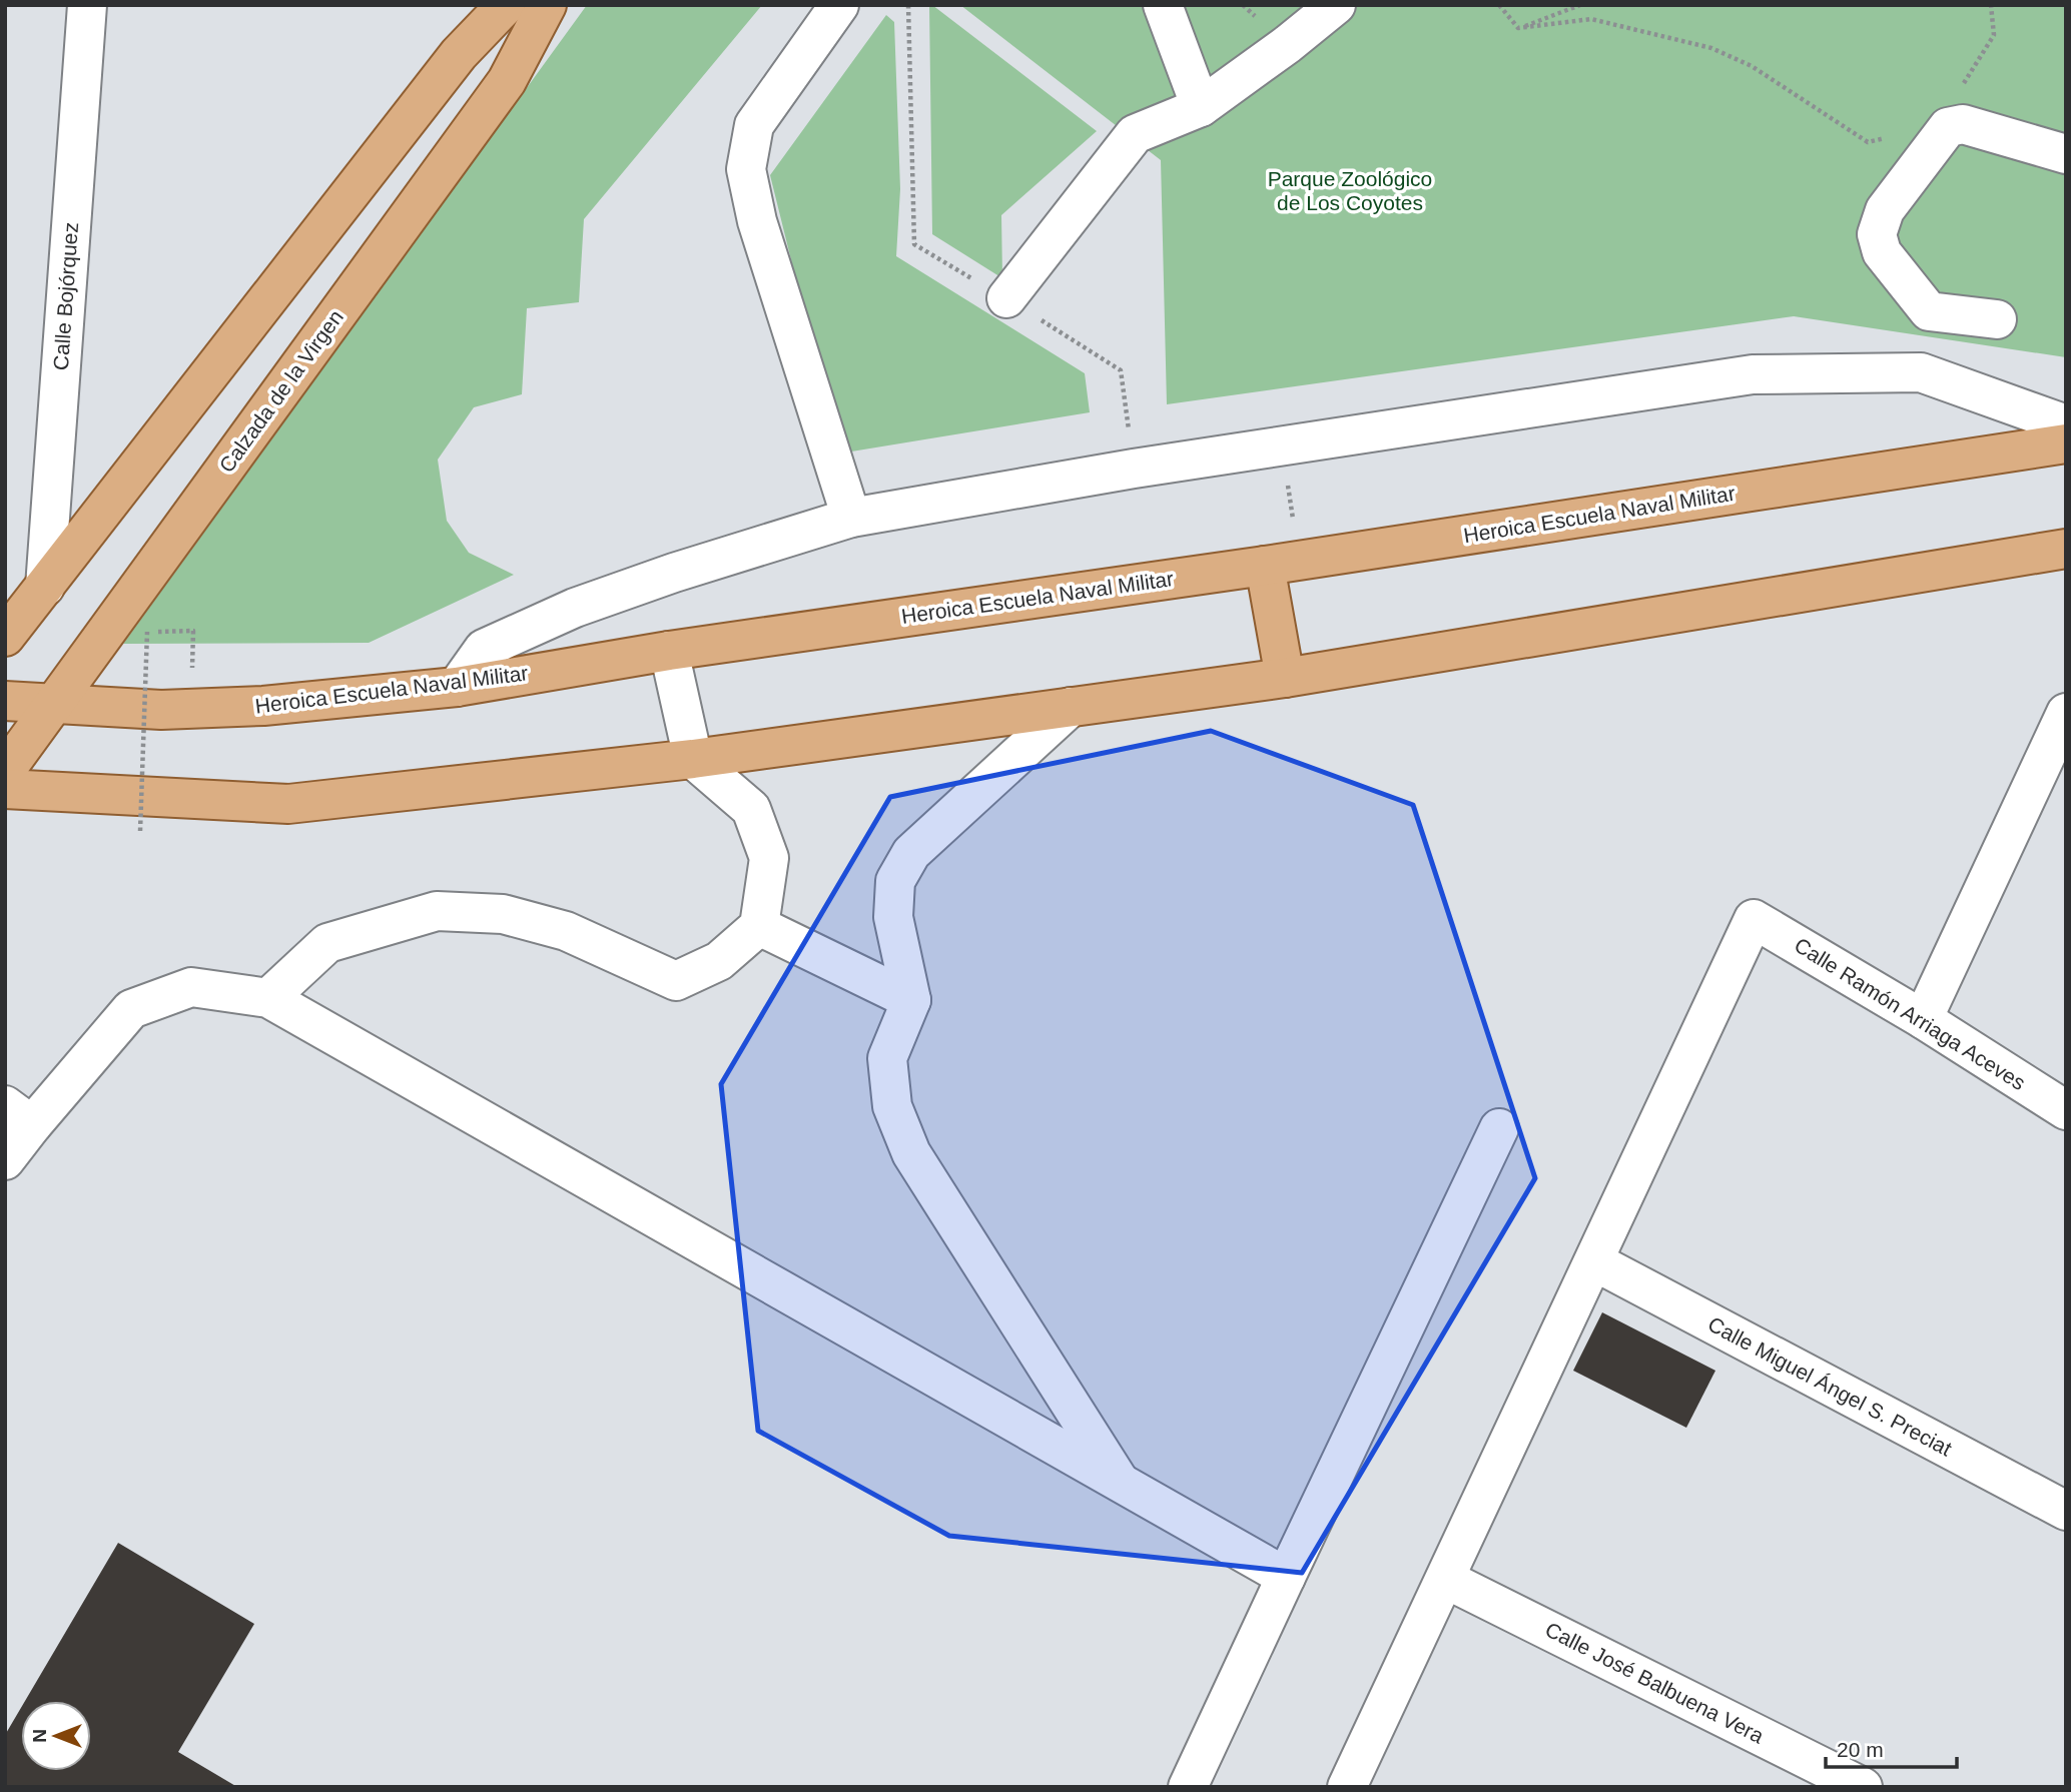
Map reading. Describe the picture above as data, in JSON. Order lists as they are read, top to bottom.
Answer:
{
  "streets": {
    "main road": ["Calzada de la Virgen", "Heroica Escuela Naval Militar"],
    "street": [
      "Calle Bojórquez",
      "Calle Ramón Arriaga Aceves",
      "Calle Miguel Ángel S. Preciat",
      "Calle José Balbuena Vera"
    ]
  },
  "crossings": [
    ["Calzada de la Virgen", "Heroica Escuela Naval Militar"],
    ["Calle Ramón Arriaga Aceves", "Calle Miguel Ángel S. Preciat"]
  ],
  "parks": ["Parque Zoológico de Los Coyotes"],
  "scale_bar": "20 m",
  "north": "left"
}
